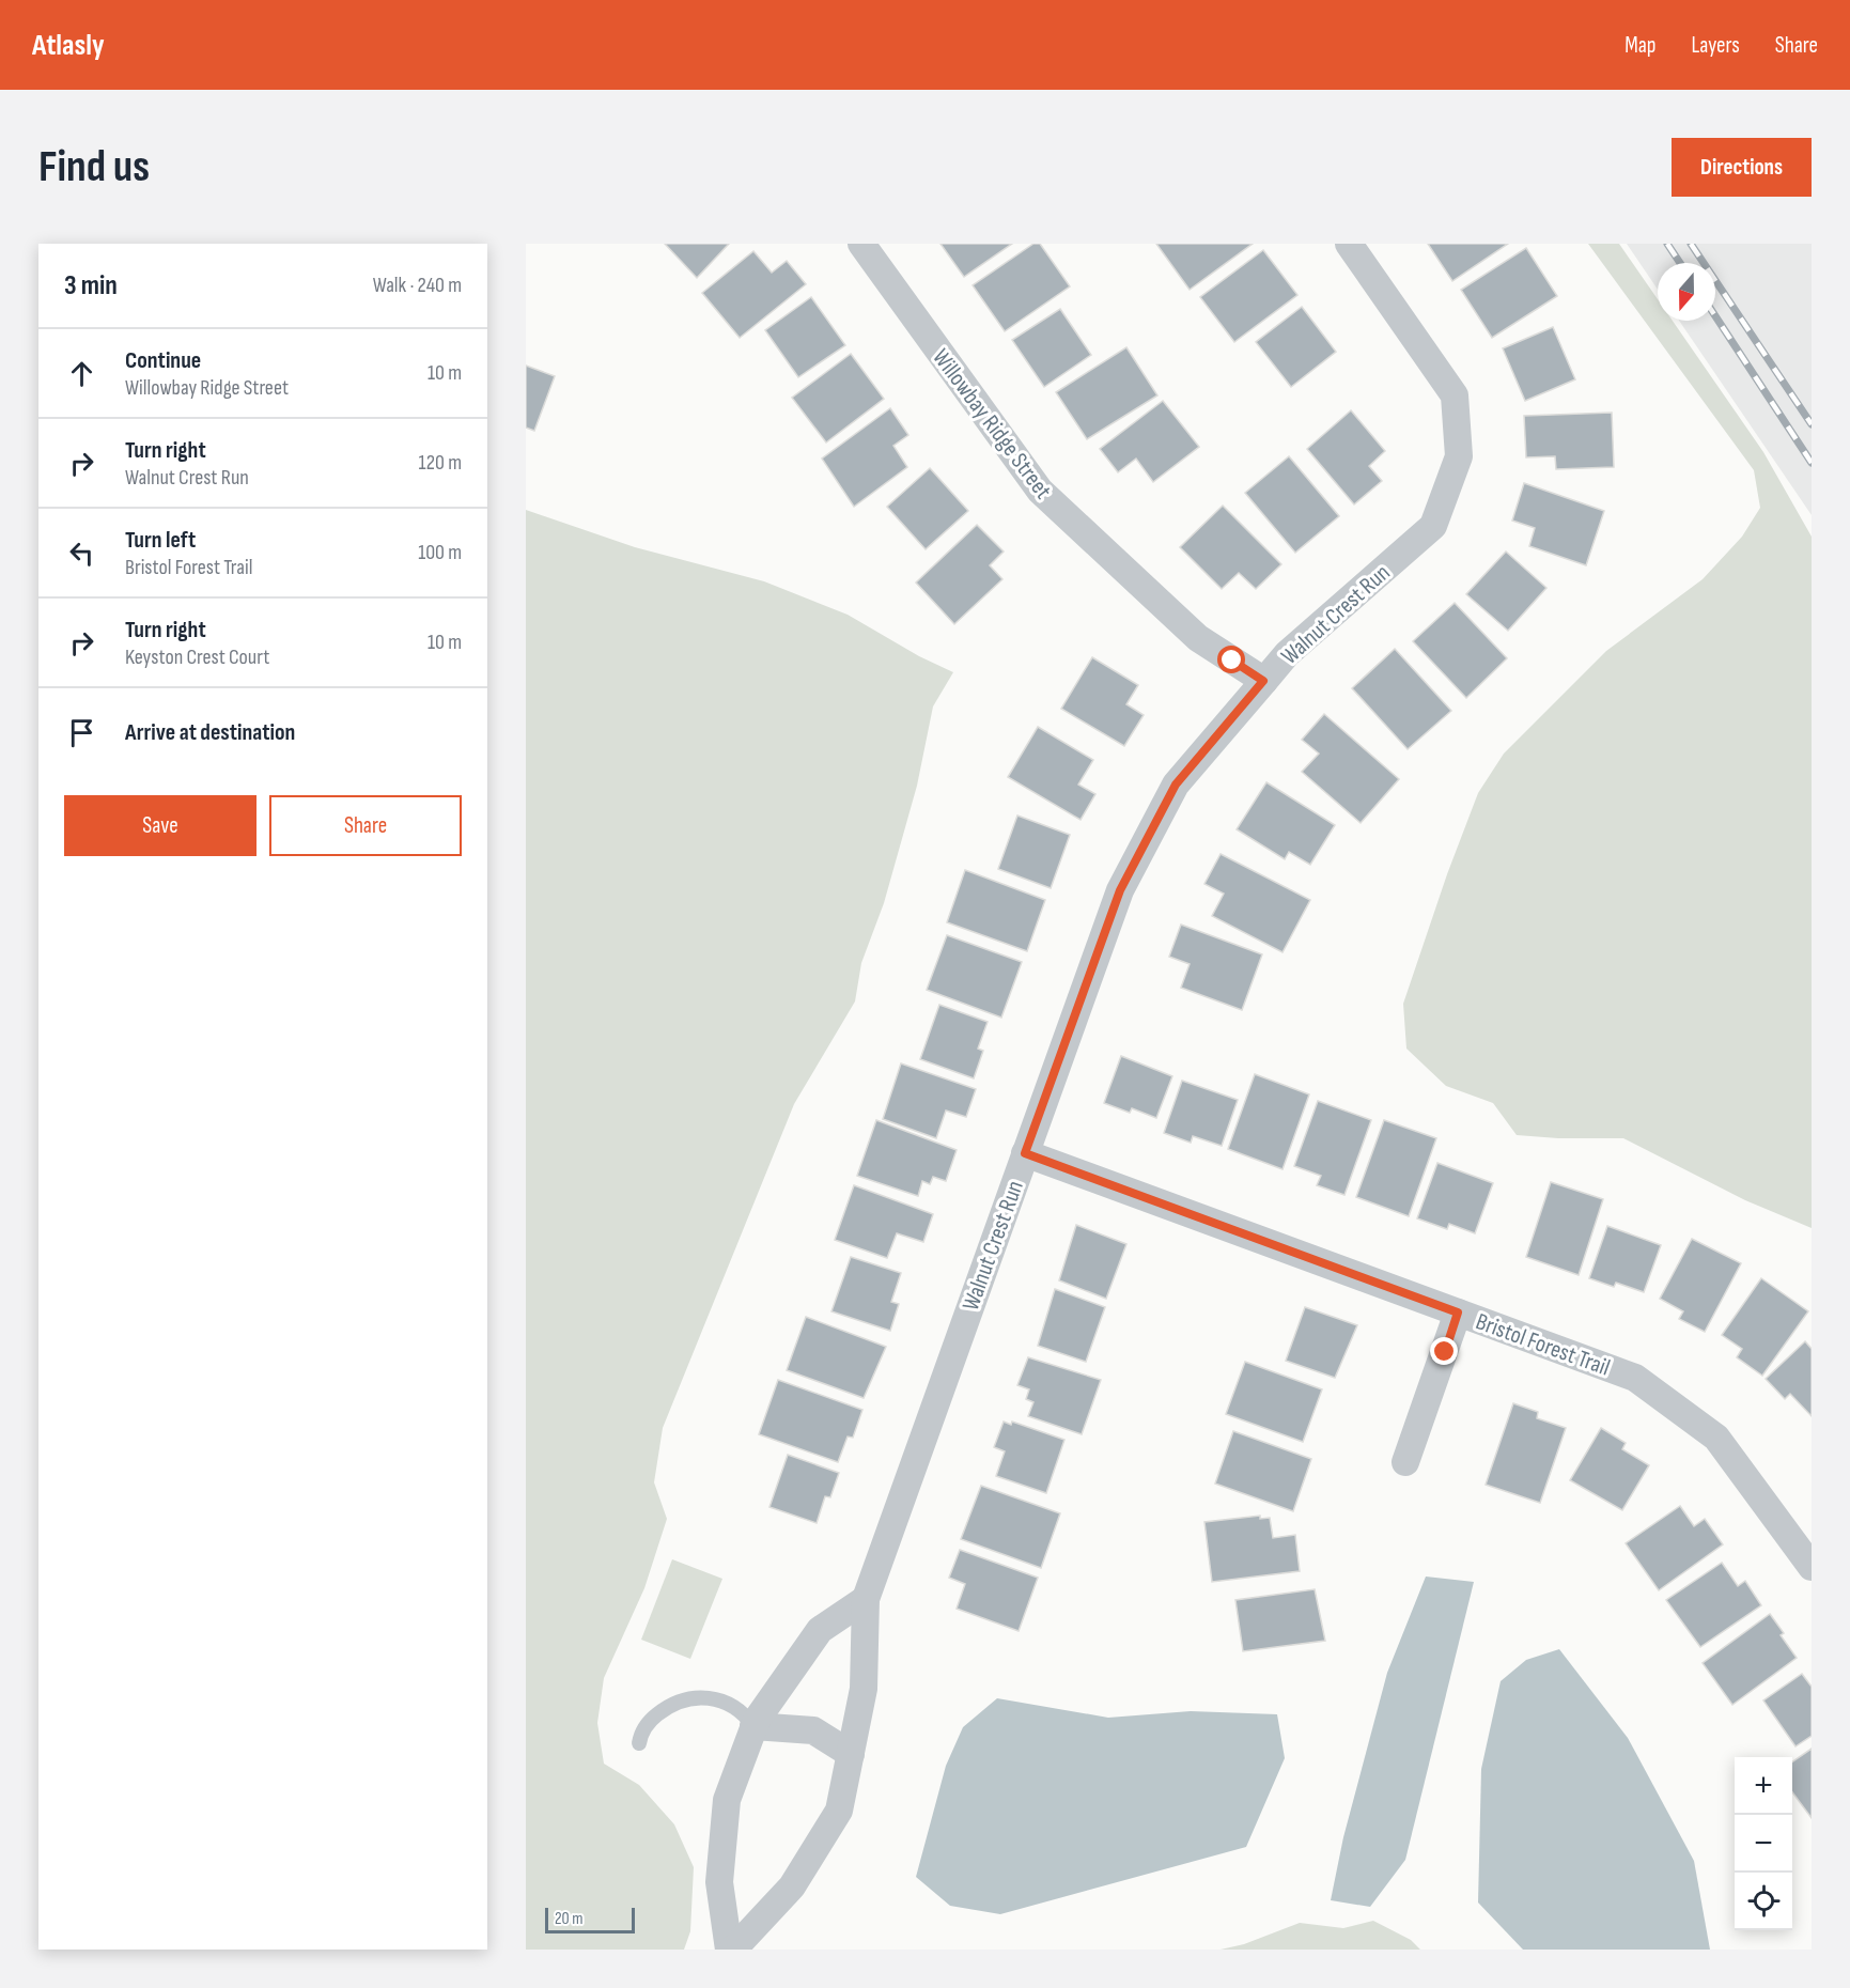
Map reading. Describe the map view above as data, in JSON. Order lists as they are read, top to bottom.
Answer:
{
  "streets": {
    "street": ["Willowbay Ridge Street", "Walnut Crest Run", "Bristol Forest Trail"]
  },
  "crossings": [
    ["Willowbay Ridge Street", "Walnut Crest Run"],
    ["Walnut Crest Run", "Bristol Forest Trail"]
  ],
  "scale_bar": "20 m",
  "north": "bottom",
  "page": {
    "header": "Atlasly",
    "nav": ["Map", "Layers", "Share"],
    "buttons": [
      "Directions",
      ["Save", "Share"]
    ],
    "title": "Find us",
    "heading": ["3 min", "Walk · 240 m"],
    "list": [
      ["Continue", "Willowbay Ridge Street", "10 m"],
      ["Turn right", "Walnut Crest Run", "120 m"],
      ["Turn left", "Bristol Forest Trail", "100 m"],
      ["Turn right", "Keyston Crest Court", "10 m"],
      "Arrive at destination"
    ],
    "map_buttons": ["+", "−"],
    "scale": "20 m"
  }
}
